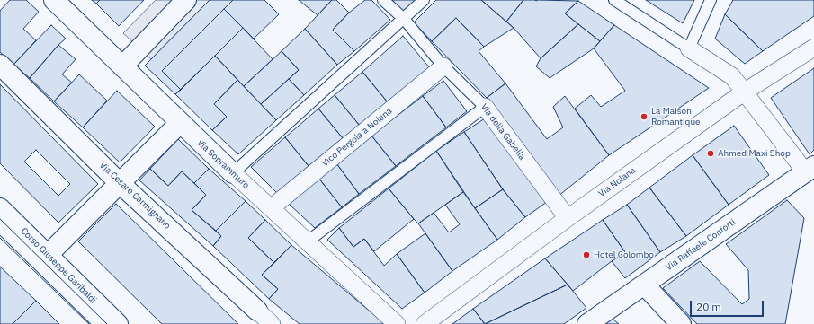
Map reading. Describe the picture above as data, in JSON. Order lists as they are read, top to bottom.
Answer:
{
  "streets": {
    "street": [
      "Via della Gabella",
      "Vico Pergola a Nolana",
      "Via Soprammuro",
      "Via Nolana",
      "Via Cesare Carmignano",
      "Via Raffaele Conforti",
      "Corso Giuseppe Garibaldi"
    ]
  },
  "crossings": [
    ["Via della Gabella", "Vico Pergola a Nolana"],
    ["Via della Gabella", "Via Nolana"],
    ["Vico Pergola a Nolana", "Via Soprammuro"]
  ],
  "places": ["La Maison Romantique", "Ahmed Maxi Shop", "Hotel Colombo"],
  "scale_bar": "20 m"
}
